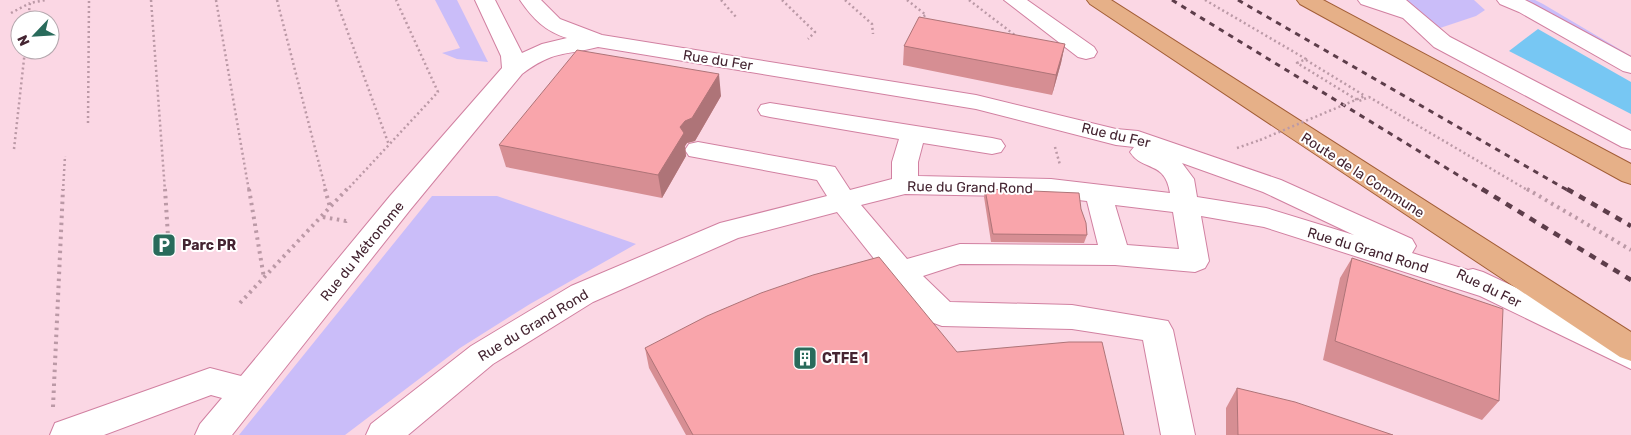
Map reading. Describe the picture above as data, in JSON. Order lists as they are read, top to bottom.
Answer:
{
  "streets": {
    "main road": ["Route de la Commune"],
    "street": ["Rue du Fer", "Rue du Grand Rond", "Rue du Métronome"]
  },
  "crossings": [
    ["Rue du Fer", "Rue du Grand Rond"],
    ["Rue du Fer", "Rue du Métronome"]
  ],
  "places": {
    "parking": ["Parc PR"],
    "building": ["CTFE 1"]
  },
  "north": "bottom left"
}
